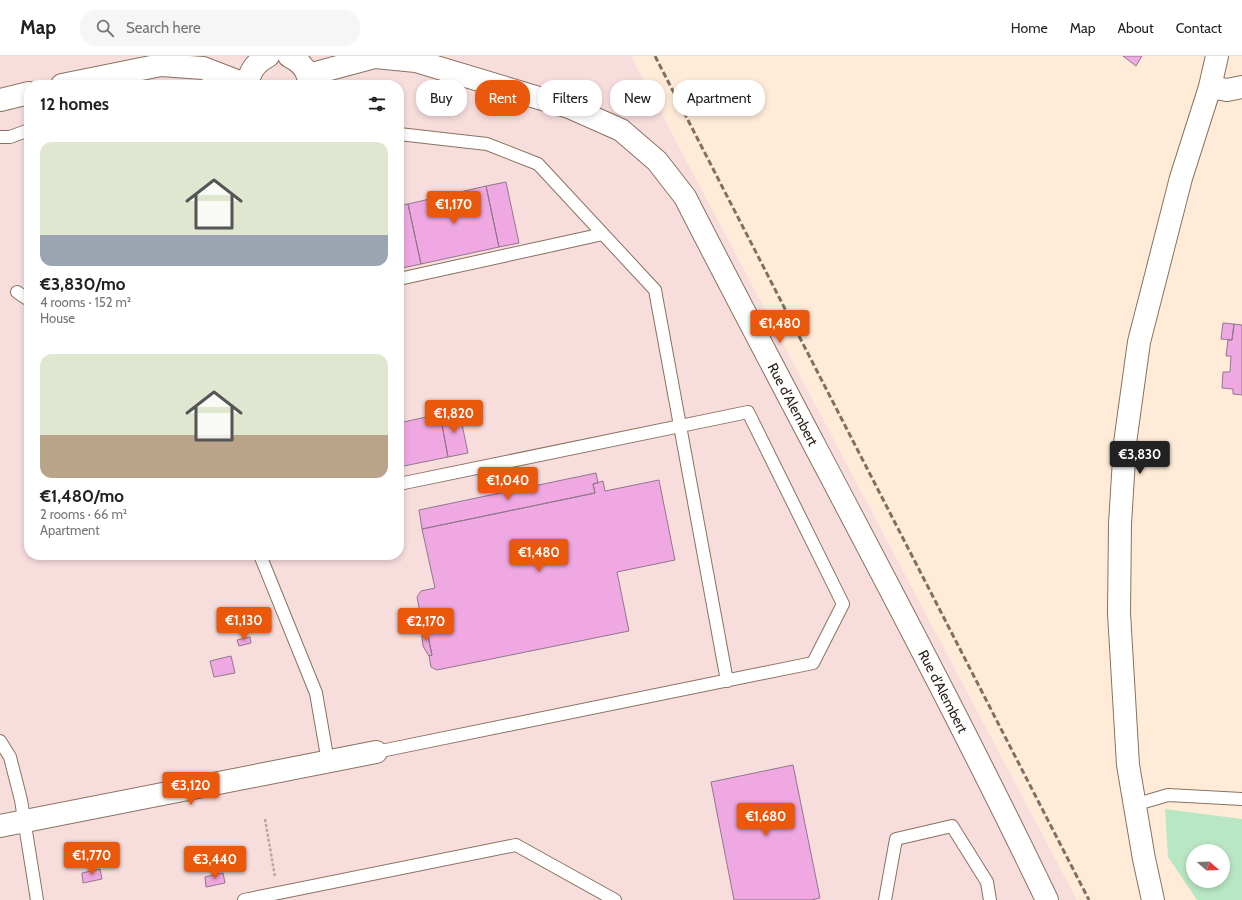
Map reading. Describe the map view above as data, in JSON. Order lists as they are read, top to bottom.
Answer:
{
  "streets": {
    "street": ["Rue d’Alembert"]
  },
  "north": "right",
  "page": {
    "header": "Map",
    "search": "Search here",
    "nav": [
      "Home",
      "Map",
      "About",
      "Contact"
    ],
    "chip": [
      "Buy",
      "Rent",
      "Filters",
      "New",
      "Apartment"
    ],
    "heading": "12 homes",
    "list": [
      {
        "name": "€3,830/mo",
        "note": "4 rooms · 152 m² · House"
      },
      {
        "name": "€1,480/mo",
        "note": "2 rooms · 66 m² · Apartment"
      }
    ],
    "price": [
      "€1,170",
      "€1,480",
      "€1,820",
      "€3,830",
      "€1,040",
      "€1,480",
      "€1,130",
      "€2,170",
      "€3,120",
      "€1,680",
      "€1,770",
      "€3,440"
    ]
  }
}
